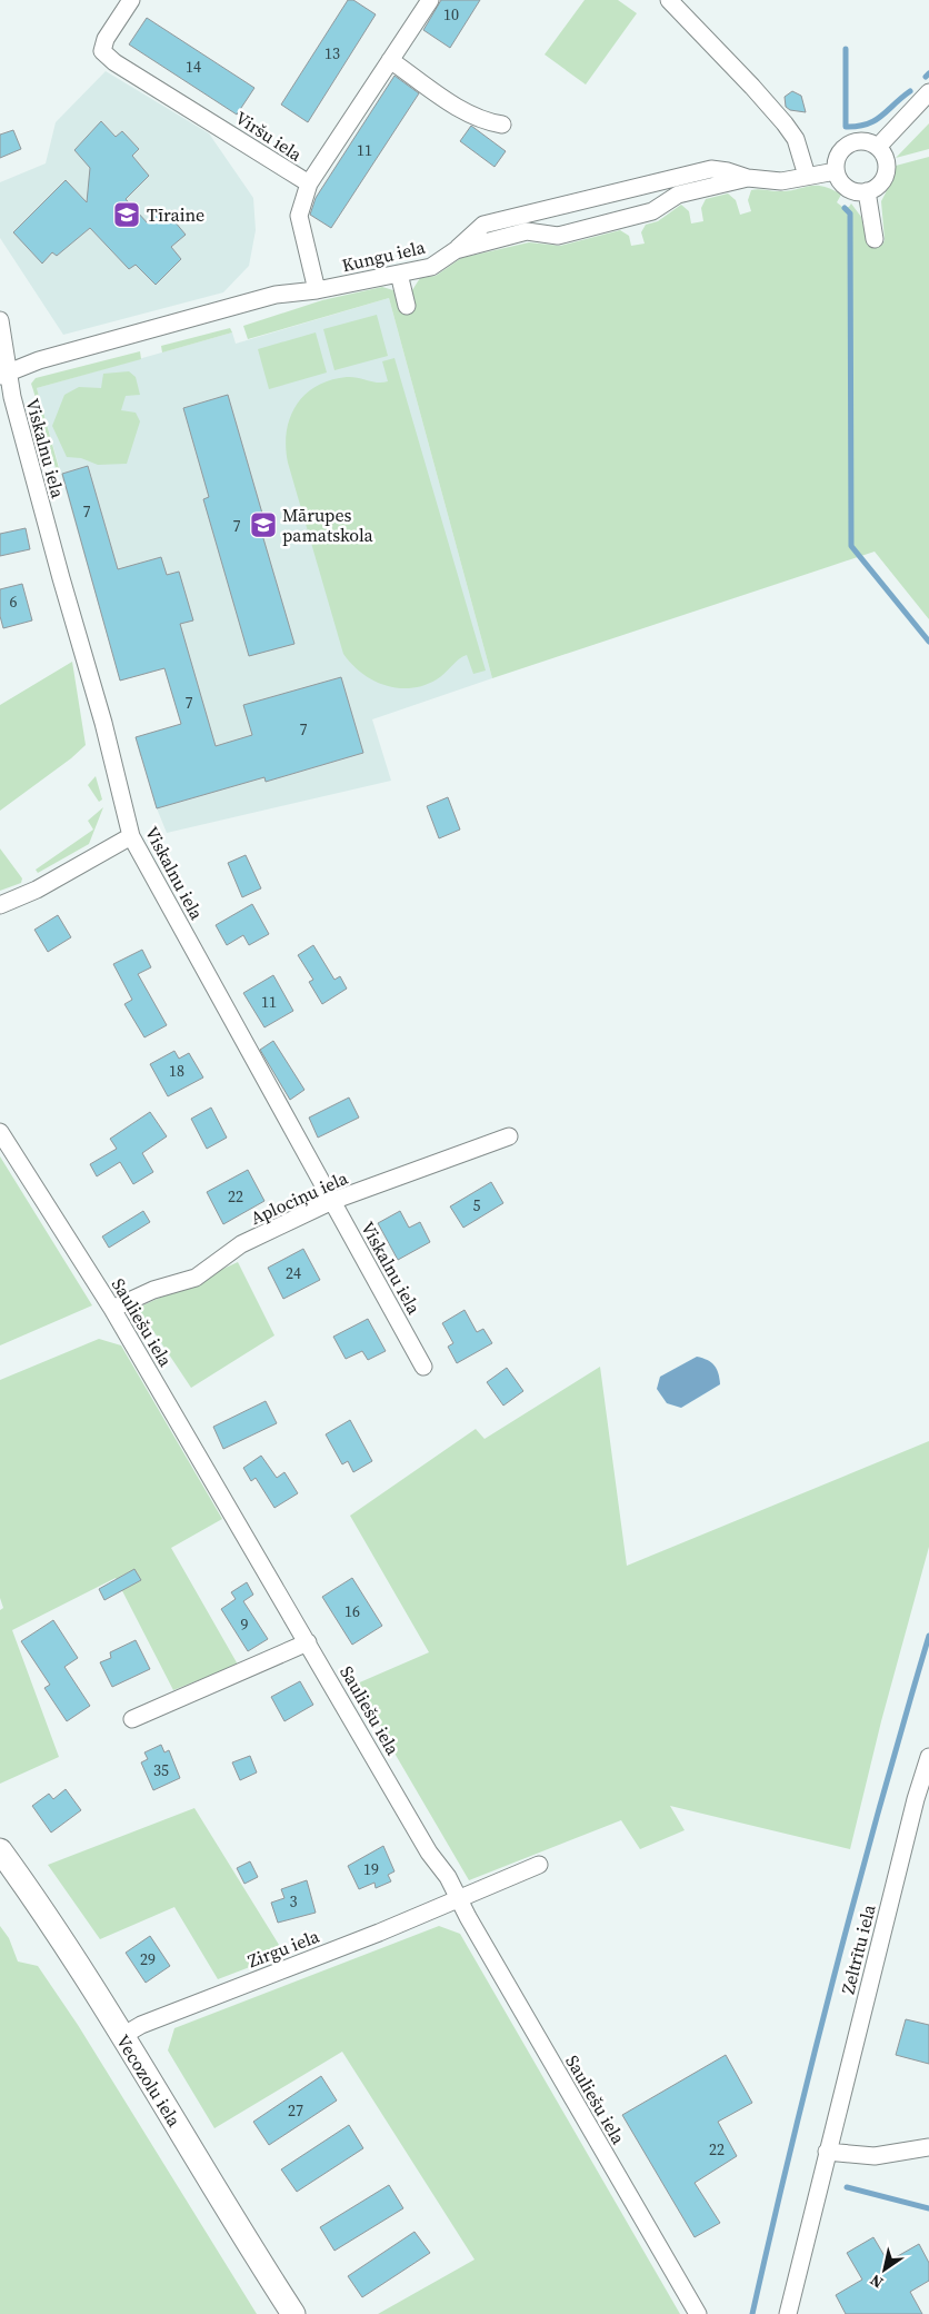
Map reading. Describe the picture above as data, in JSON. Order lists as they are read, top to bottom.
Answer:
{
  "streets": {
    "street": [
      "Viršu iela",
      "Kungu iela",
      "Viskalnu iela",
      "Aplociņu iela",
      "Sauliešu iela",
      "Zirgu iela",
      "Zeltrītu iela",
      "Vecozolu iela"
    ]
  },
  "crossings": [
    ["Kungu iela", "Viskalnu iela"],
    ["Viskalnu iela", "Aplociņu iela"],
    ["Aplociņu iela", "Sauliešu iela"],
    ["Sauliešu iela", "Zirgu iela"],
    ["Zirgu iela", "Vecozolu iela"]
  ],
  "places": {
    "school or university": ["Tīraine", "Mārupes pamatskola"]
  },
  "house_numbers": [
    "10",
    "13",
    "14",
    "11",
    "7",
    "7",
    "6",
    "7",
    "7",
    "11",
    "18",
    "22",
    "5",
    "24",
    "16",
    "9",
    "35",
    "19",
    "3",
    "29",
    "27",
    "22"
  ],
  "north": "bottom left"
}
